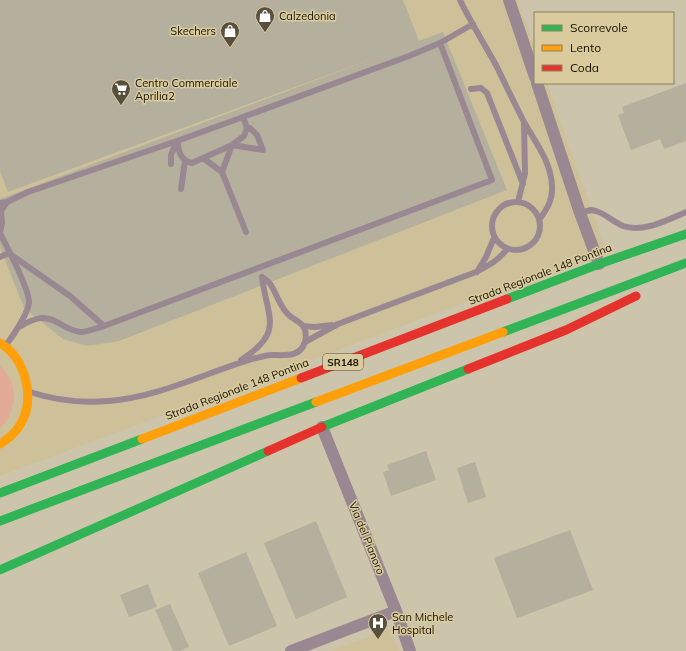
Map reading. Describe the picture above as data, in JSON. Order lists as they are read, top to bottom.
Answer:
{
  "streets": {
    "main road": ["Strada Regionale 148 Pontina", "SR148"],
    "street": ["Via del Pianoro"]
  },
  "places": {
    "shop": ["Calzedonia", "Skechers"],
    "supermarket": ["Centro Commerciale Aprilia2"],
    "hospital": ["San Michele Hospital"]
  },
  "legend": ["Scorrevole", "Lento", "Coda"]
}
